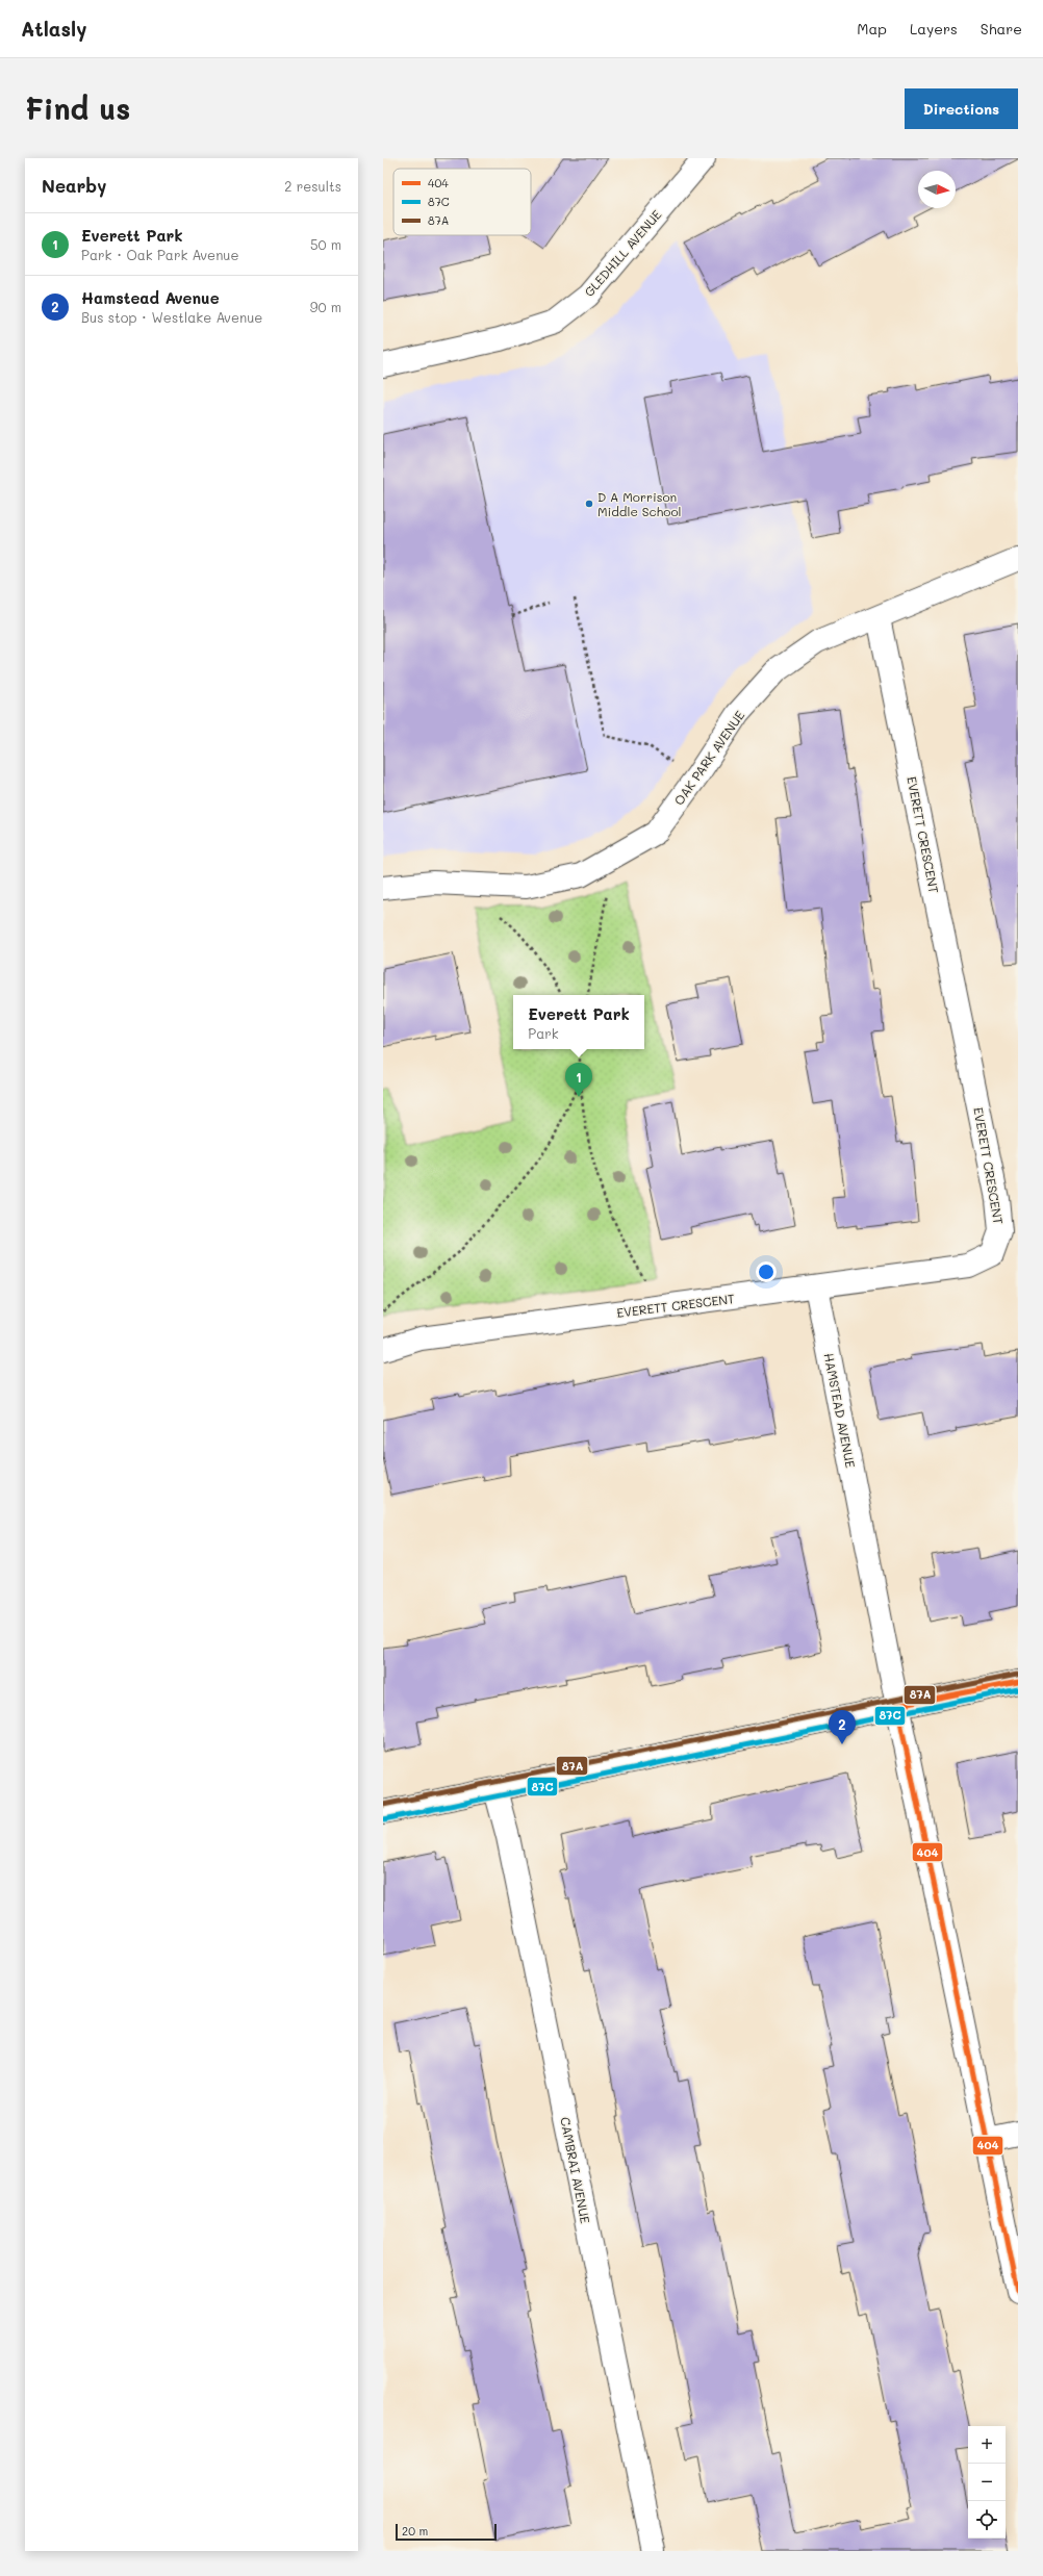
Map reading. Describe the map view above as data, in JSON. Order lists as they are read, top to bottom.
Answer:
{
  "streets": {
    "street": [
      "GLEDHILL AVENUE",
      "OAK PARK AVENUE",
      "EVERETT CRESCENT",
      "HAMSTEAD AVENUE",
      "CAMBRAI AVENUE"
    ]
  },
  "crossings": [
    ["OAK PARK AVENUE", "EVERETT CRESCENT"],
    ["EVERETT CRESCENT", "HAMSTEAD AVENUE"]
  ],
  "places": ["D A Morrison Middle School"],
  "lines": ["transit line 87A", "transit line 404", "transit line 87C"],
  "legend": ["404", "87C", "87A"],
  "scale_bar": "20 m",
  "north": "right",
  "page": {
    "header": "Atlasly",
    "nav": ["Map", "Layers", "Share"],
    "buttons": "Directions",
    "title": "Find us",
    "heading": ["Nearby", "2 results"],
    "list": [
      {
        "mark": "1",
        "name": "Everett Park",
        "note": "Park · Oak Park Avenue",
        "value": "50 m"
      },
      {
        "mark": "2",
        "name": "Hamstead Avenue",
        "note": "Bus stop · Westlake Avenue",
        "value": "90 m"
      }
    ],
    "popup": ["Everett Park", "Park"],
    "pins": ["1", "2"],
    "map_buttons": ["+", "−"],
    "scale": "20 m"
  }
}
